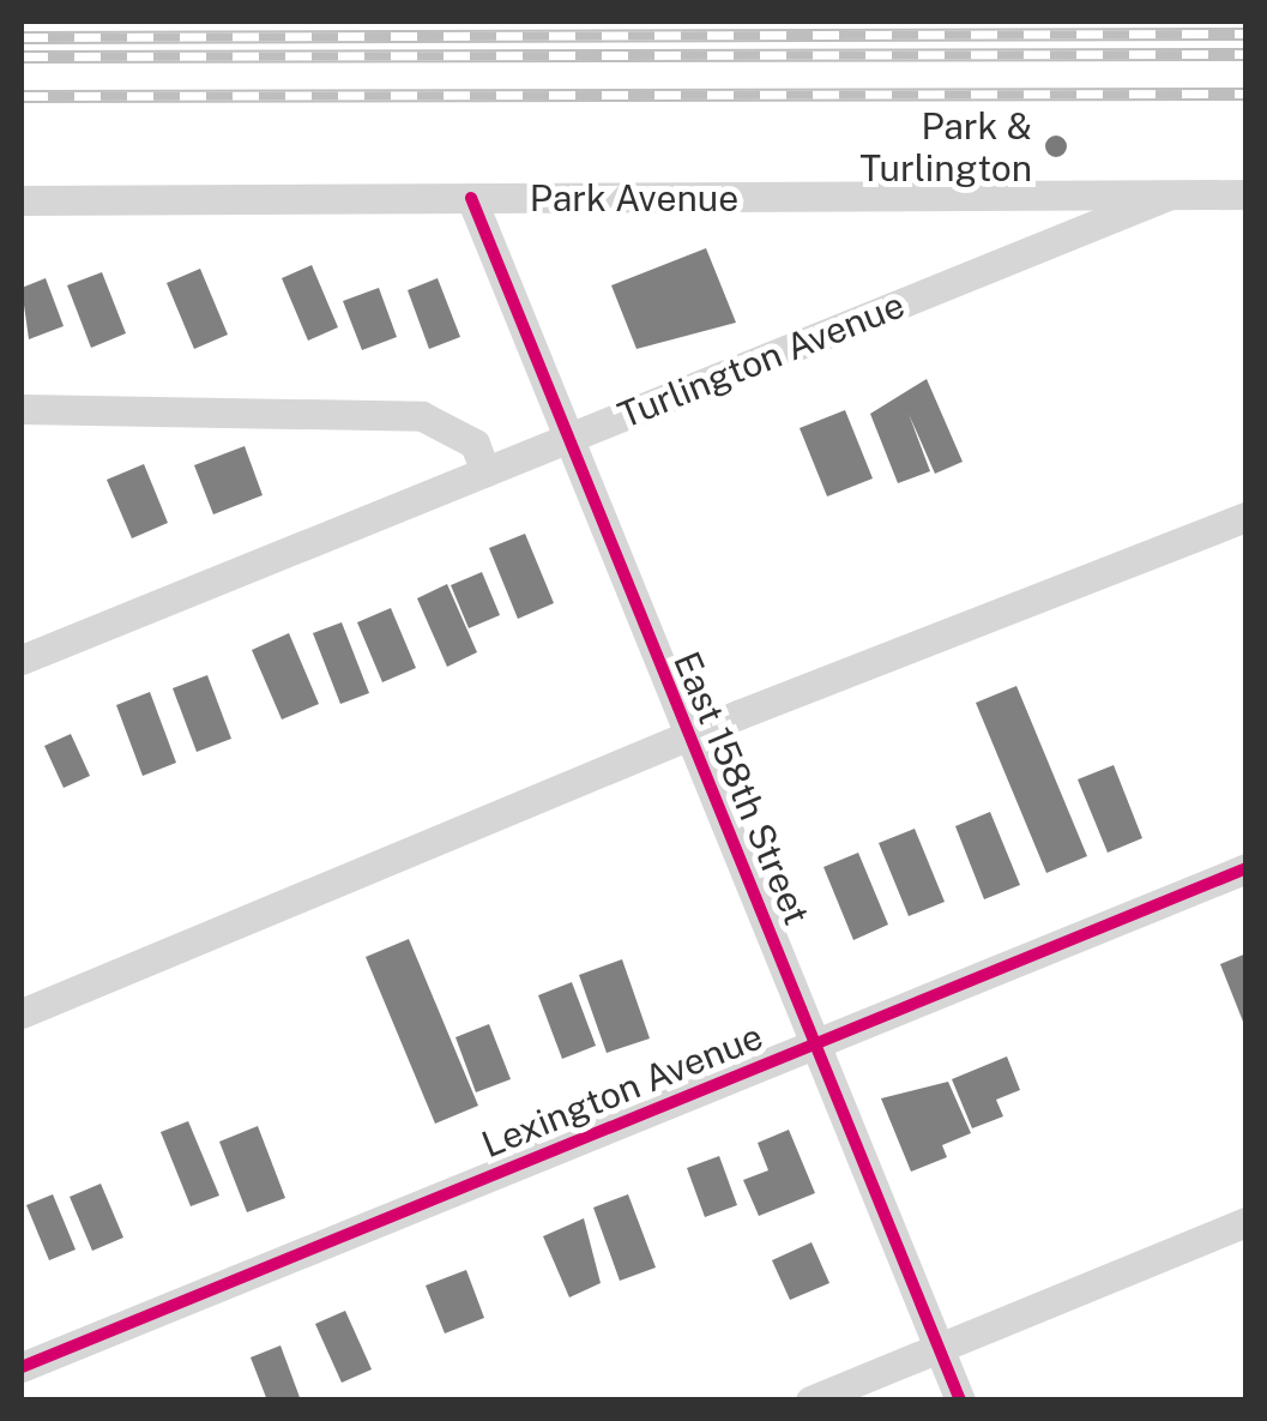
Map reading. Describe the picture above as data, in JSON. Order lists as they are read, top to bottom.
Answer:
{
  "streets": {
    "street": [
      "Park Avenue",
      "Turlington Avenue",
      "East 158th Street",
      "Lexington Avenue"
    ]
  },
  "crossings": [
    ["Park Avenue", "Turlington Avenue"],
    ["Park Avenue", "East 158th Street"],
    ["Turlington Avenue", "East 158th Street"],
    ["East 158th Street", "Lexington Avenue"]
  ],
  "places": ["Park & Turlington"]
}
